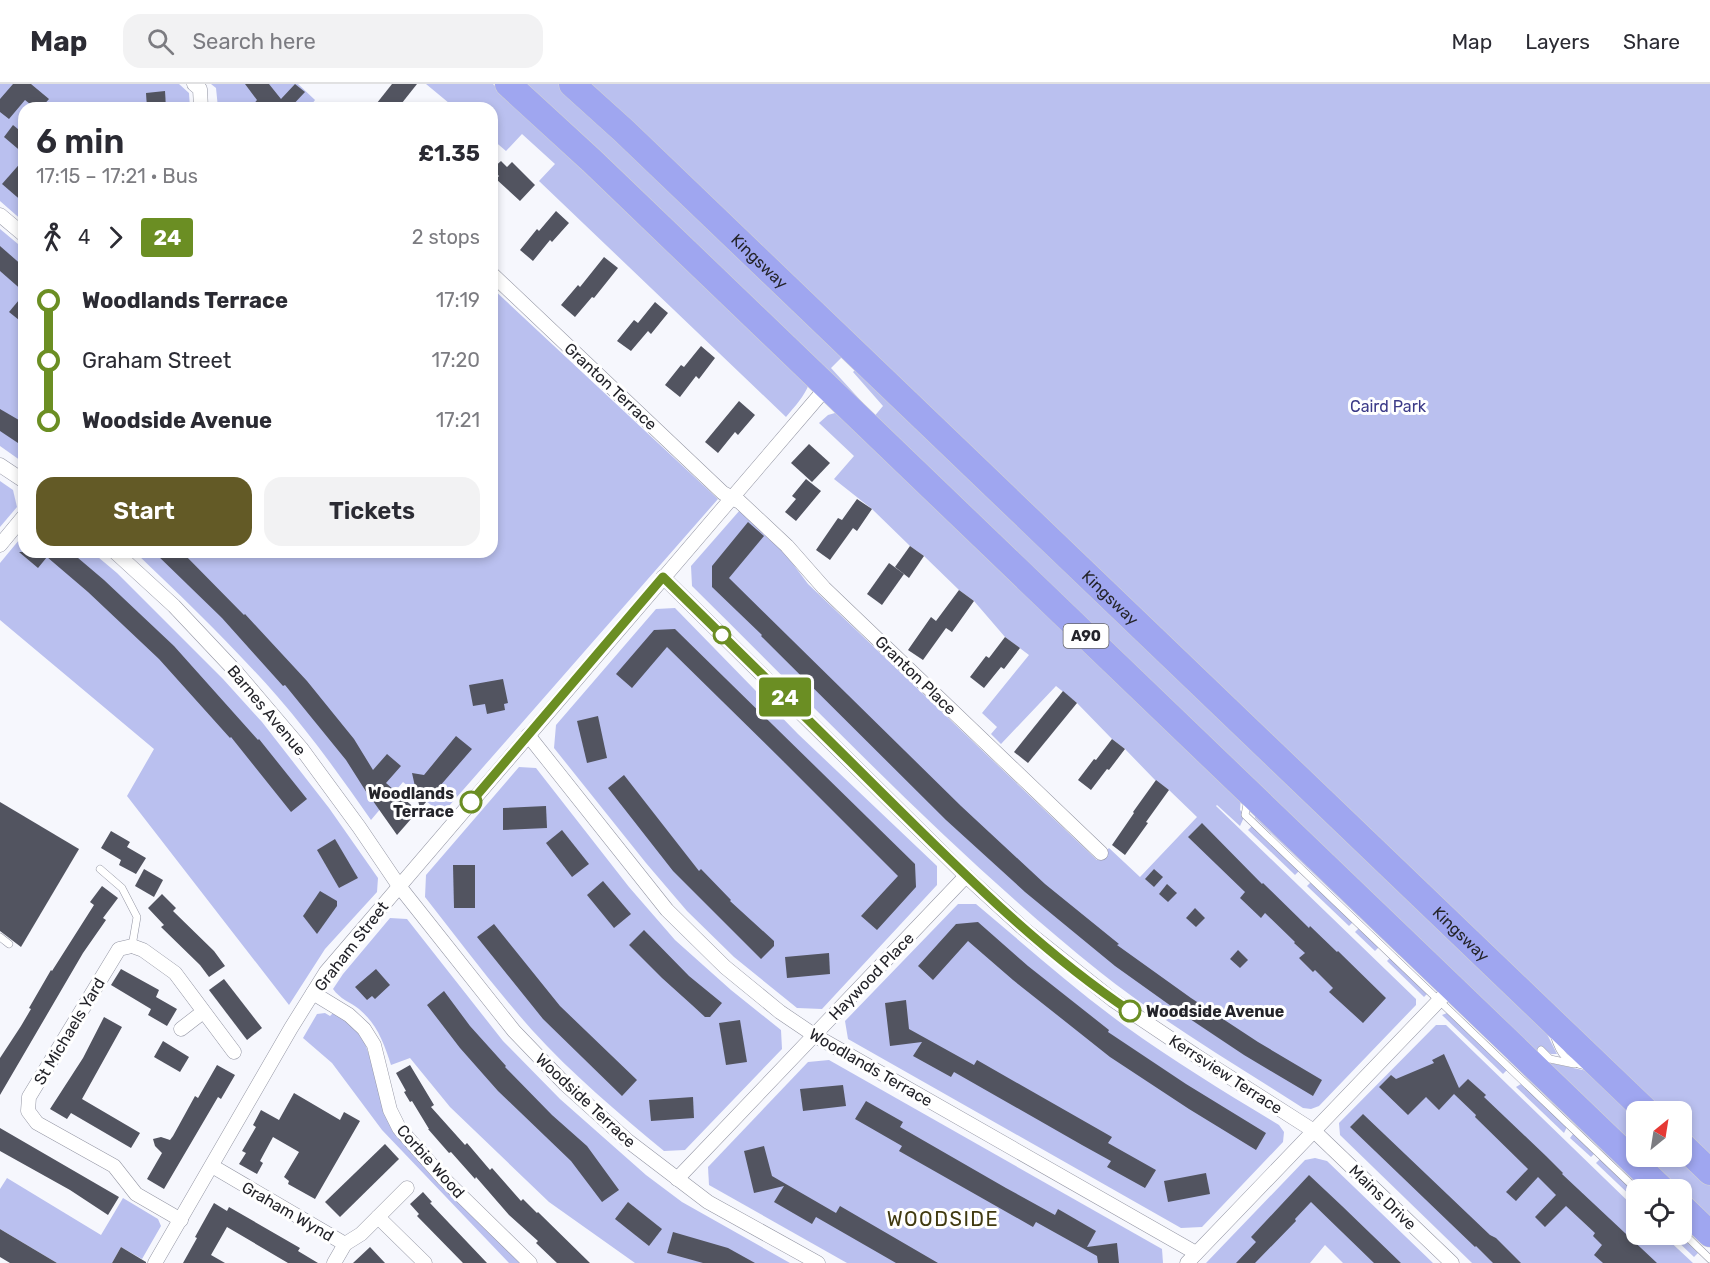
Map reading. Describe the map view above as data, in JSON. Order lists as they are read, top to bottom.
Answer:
{
  "streets": {
    "highway": ["Kingsway", "A90"],
    "street": [
      "Granton Terrace",
      "Granton Place",
      "Barnes Avenue",
      "Graham Street",
      "Haywood Place",
      "St Michaels Yard",
      "Woodlands Terrace",
      "Kerrsview Terrace",
      "Woodside Terrace",
      "Corbie Wood",
      "Mains Drive",
      "Graham Wynd"
    ]
  },
  "crossings": [
    ["Granton Terrace", "Granton Place"],
    ["Granton Terrace", "Graham Street"],
    ["A90", "Graham Street"],
    ["Granton Place", "Graham Street"],
    ["Barnes Avenue", "Graham Street"],
    ["Barnes Avenue", "Woodside Terrace"],
    ["Graham Street", "St Michaels Yard"],
    ["Graham Street", "Woodlands Terrace"],
    ["Graham Street", "Kerrsview Terrace"],
    ["Graham Street", "Woodside Terrace"],
    ["Graham Street", "Corbie Wood"],
    ["Graham Street", "Graham Wynd"],
    ["Haywood Place", "Woodlands Terrace"],
    ["Haywood Place", "Kerrsview Terrace"],
    ["Haywood Place", "Woodside Terrace"],
    ["Kerrsview Terrace", "Mains Drive"]
  ],
  "districts": ["WOODSIDE"],
  "parks": ["Caird Park"],
  "places": ["Woodlands Terrace", "Woodside Avenue"],
  "lines": ["bus line 24"],
  "north": "top right",
  "page": {
    "header": "Map",
    "search": "Search here",
    "nav": ["Map", "Layers", "Share"],
    "on_map": "24",
    "heading": ["6 min", "17:15 – 17:21 · Bus", "£1.35"],
    "legs": ["4", "24", "2 stops"],
    "list": [
      {
        "name": "Woodlands Terrace",
        "value": "17:19"
      },
      {
        "name": "Graham Street",
        "value": "17:20"
      },
      {
        "name": "Woodside Avenue",
        "value": "17:21"
      }
    ],
    "buttons": ["Start", "Tickets"]
  }
}
